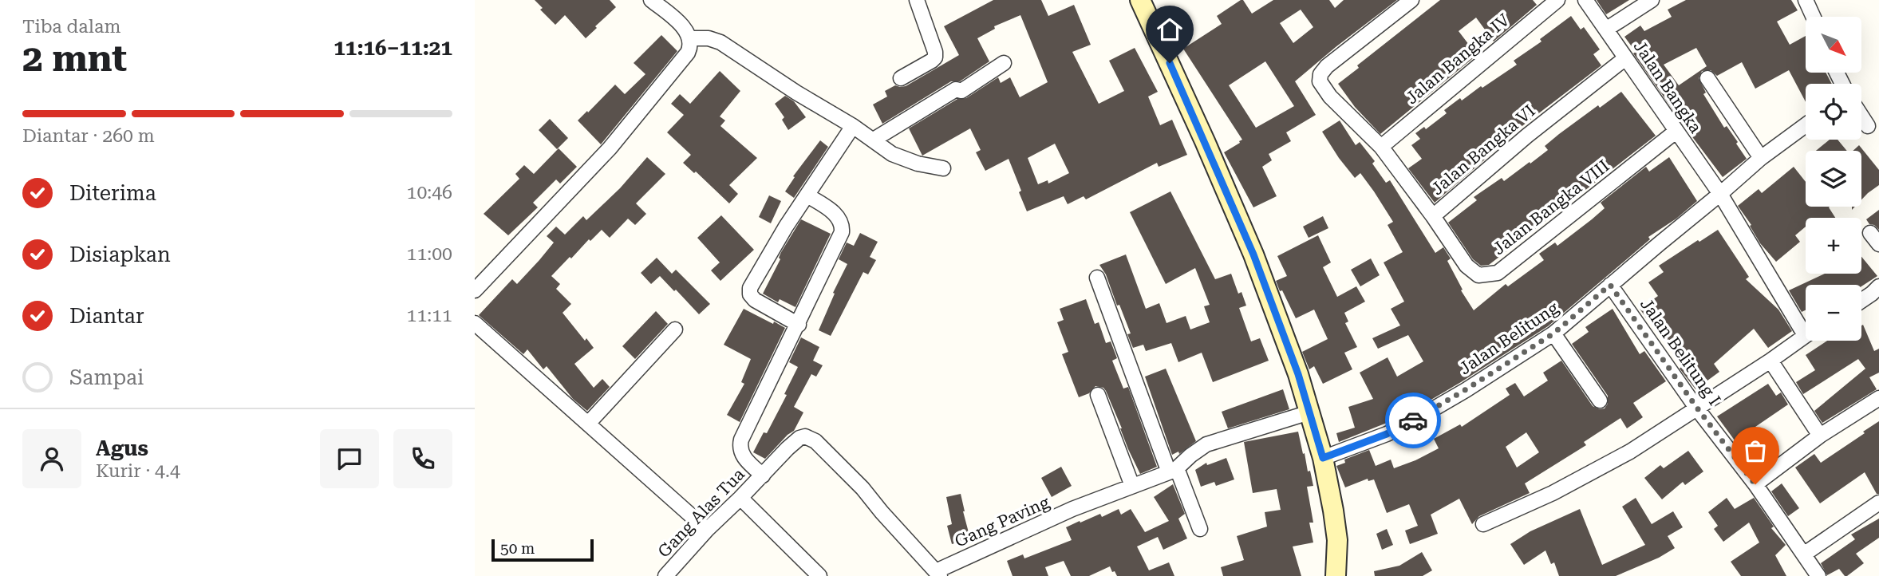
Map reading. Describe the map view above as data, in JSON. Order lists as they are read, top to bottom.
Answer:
{
  "streets": {
    "street": [
      "Jalan Bangka IV",
      "Jalan Bangka",
      "Jalan Bangka VI",
      "Jalan Bangka VIII",
      "Jalan Belitung",
      "Jalan Belitung I",
      "Gang Alas Tua",
      "Gang Paving"
    ]
  },
  "crossings": [
    ["Jalan Bangka IV", "Jalan Bangka VI"],
    ["Jalan Bangka", "Jalan Bangka VI"],
    ["Jalan Bangka", "Jalan Bangka VIII"],
    ["Jalan Bangka", "Jalan Belitung"],
    ["Jalan Bangka VI", "Jalan Bangka VIII"],
    ["Jalan Belitung", "Jalan Belitung I"],
    ["Gang Alas Tua", "Gang Paving"]
  ],
  "scale_bar": "50 m",
  "north": "bottom right",
  "page": {
    "heading": ["2 mnt", "Tiba dalam", "11:16–11:21"],
    "panel": ["Agus", "Kurir · 4.4"],
    "map_buttons": ["+", "−"],
    "bar": "Diantar · 260 m",
    "list": [
      ["Diterima", "10:46"],
      ["Disiapkan", "11:00"],
      ["Diantar", "11:11"],
      "Sampai"
    ],
    "scale": "50 m"
  }
}
